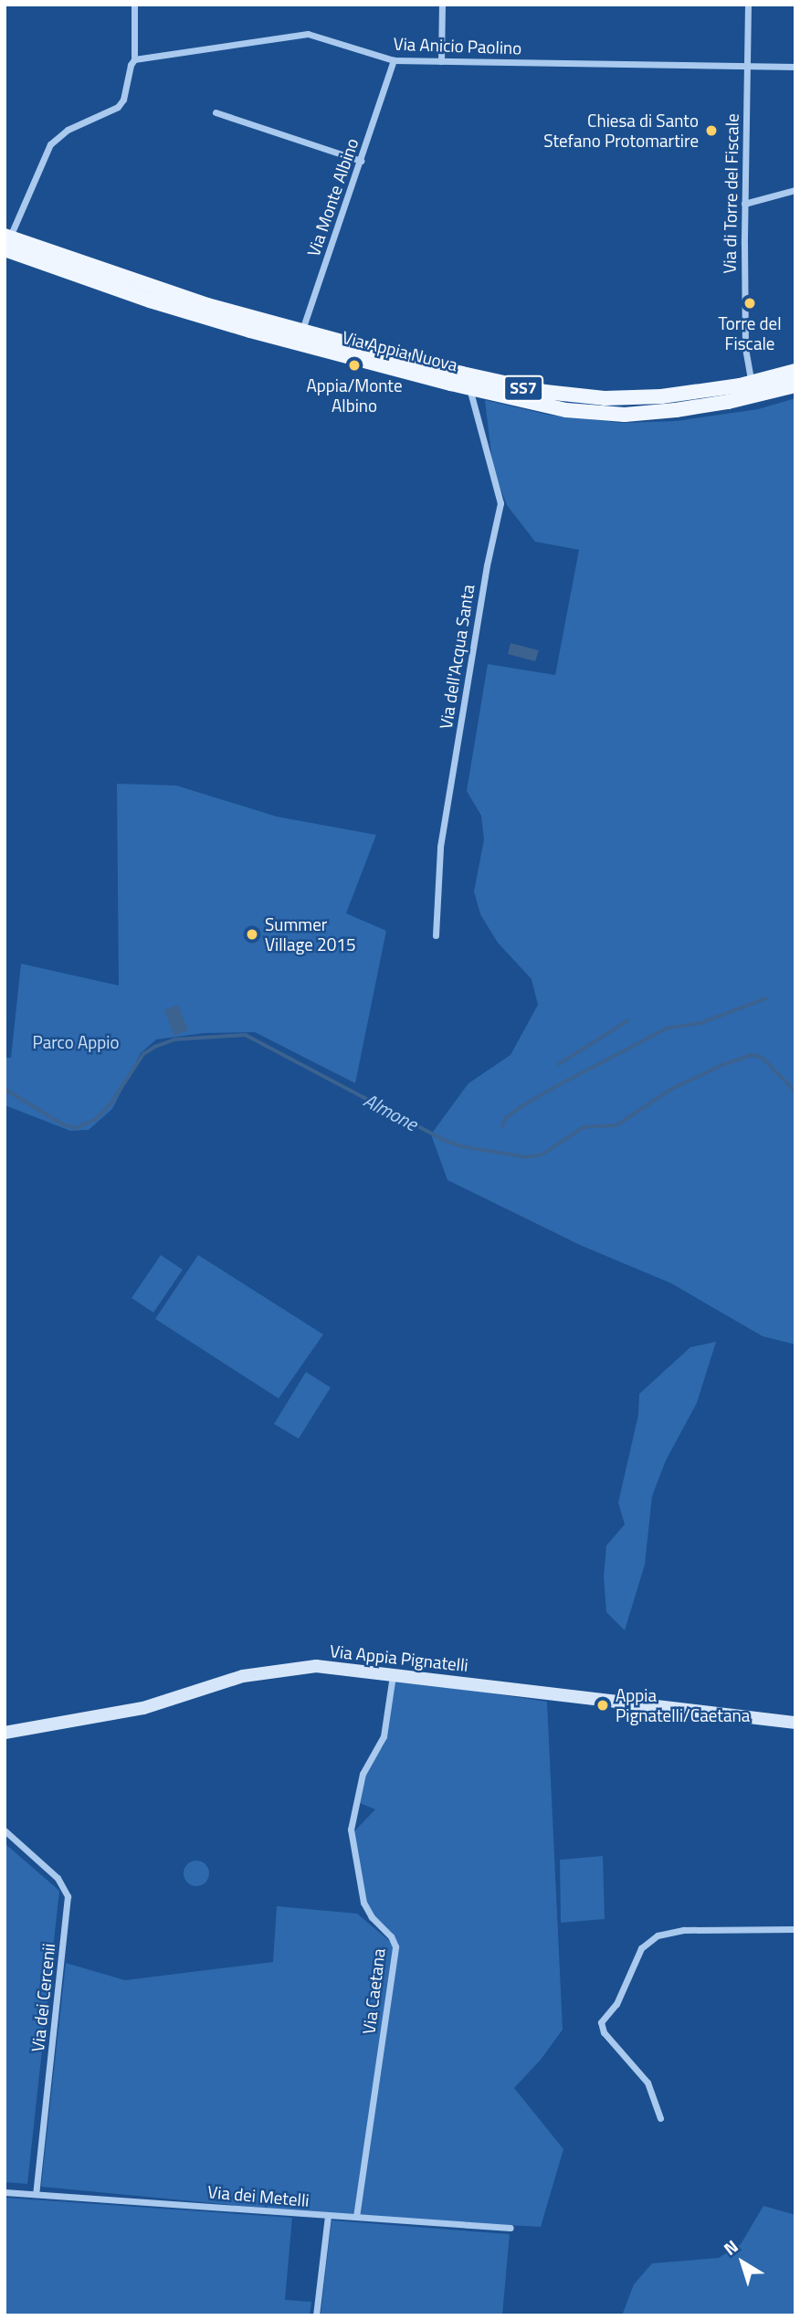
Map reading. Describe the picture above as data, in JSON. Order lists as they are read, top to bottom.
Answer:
{
  "streets": {
    "main road": ["Via Appia Nuova", "SS7"],
    "street": [
      "Via Anicio Paolino",
      "Via di Torre del Fiscale",
      "Via Monte Albino",
      "Via dell'Acqua Santa",
      "Via Appia Pignatelli",
      "Via Caetana",
      "Via dei Cercenii",
      "Via dei Metelli"
    ]
  },
  "crossings": [
    ["Via Anicio Paolino", "Via di Torre del Fiscale"],
    ["Via Anicio Paolino", "Via Monte Albino"],
    ["Via di Torre del Fiscale", "Via Appia Nuova"],
    ["Via Monte Albino", "Via Appia Nuova"],
    ["Via Appia Nuova", "Via dell'Acqua Santa"],
    ["Via Appia Pignatelli", "Via Caetana"],
    ["Via Caetana", "Via dei Metelli"],
    ["Via dei Cercenii", "Via dei Metelli"]
  ],
  "water": ["Almone"],
  "parks": ["Parco Appio"],
  "places": [
    "Chiesa di Santo Stefano Protomartire",
    "Torre del Fiscale",
    "Appia/Monte Albino",
    "Summer Village 2015",
    "Appia Pignatelli/Caetana"
  ],
  "north": "top left"
}
